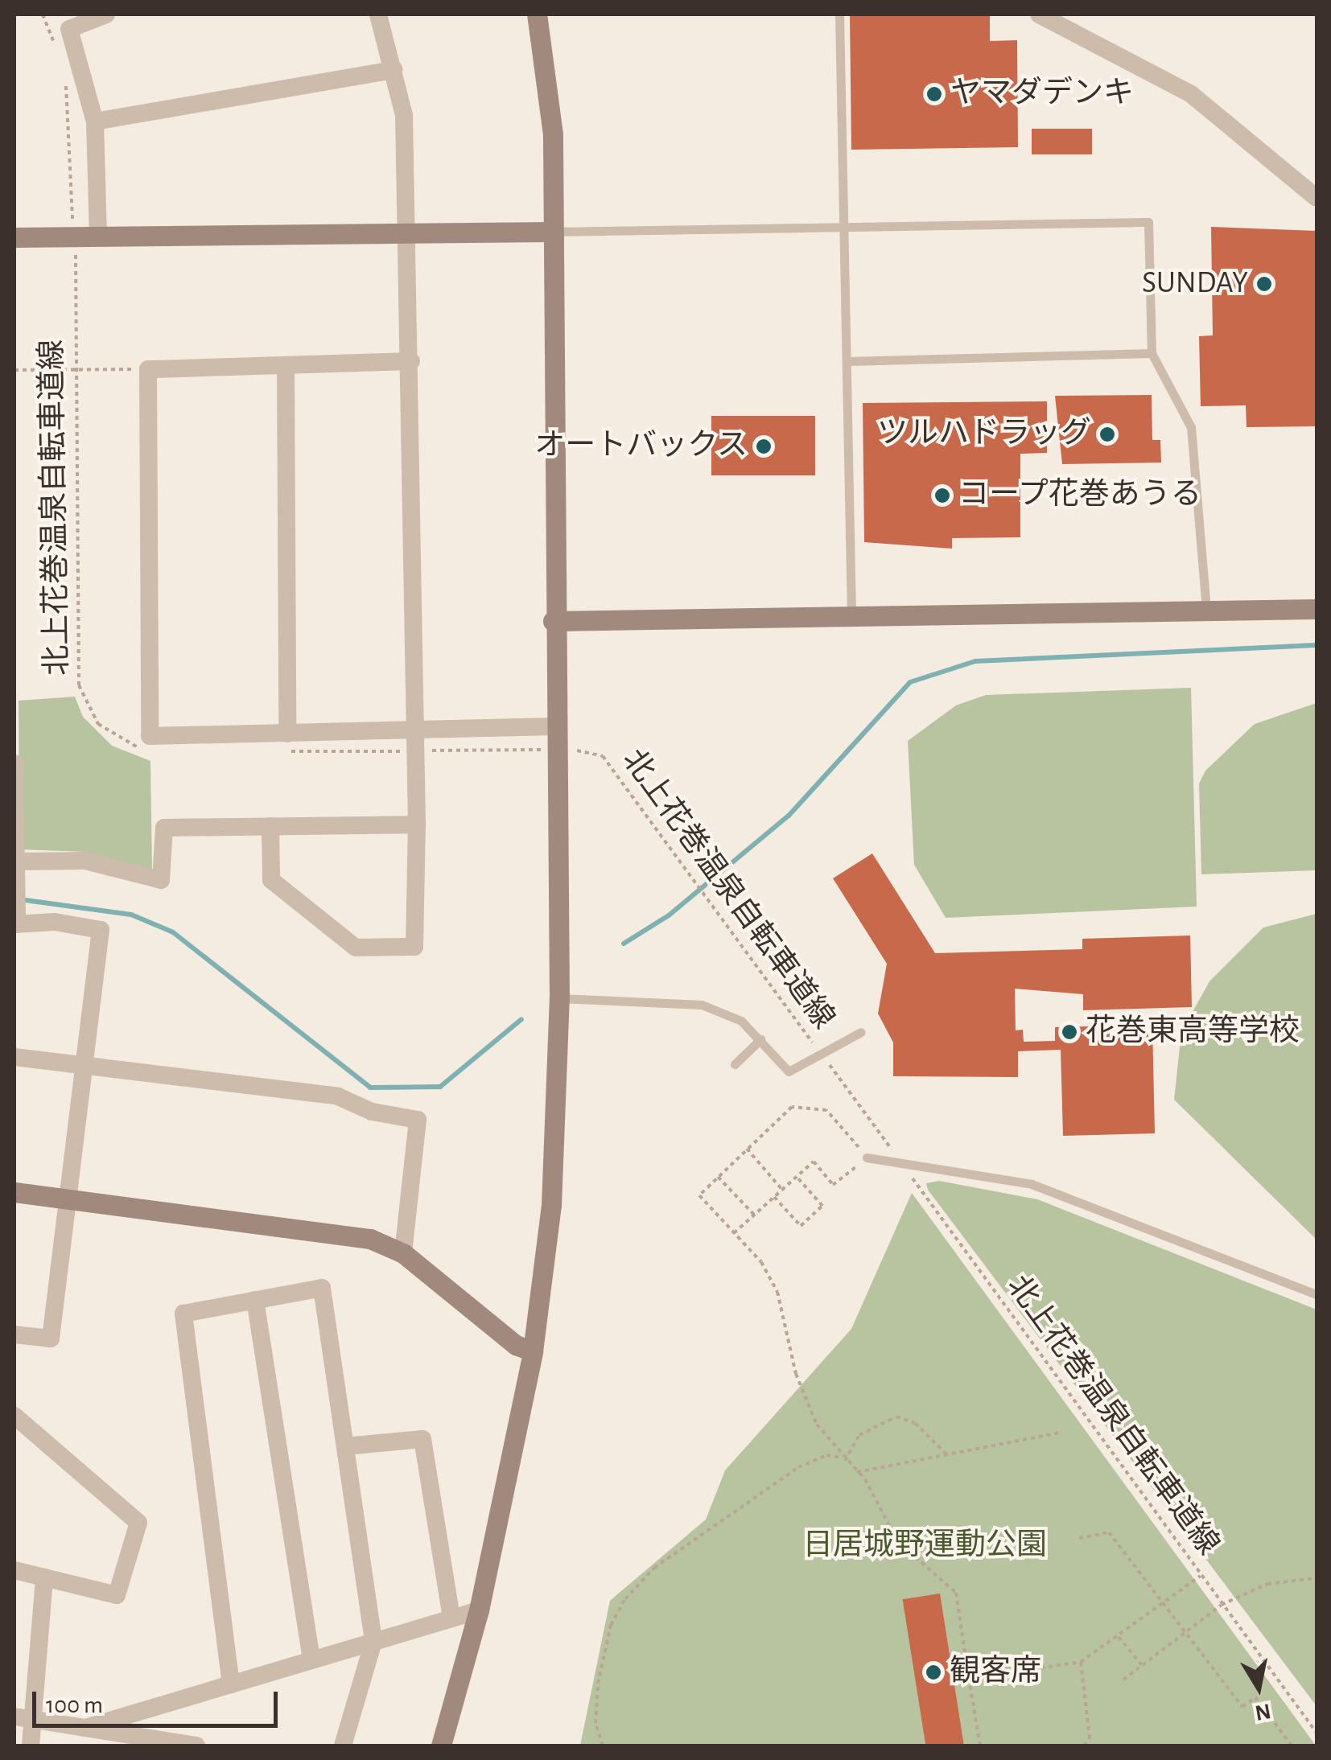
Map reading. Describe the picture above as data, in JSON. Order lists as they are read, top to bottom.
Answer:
{
  "streets": {
    "path": ["北上花巻温泉自転車道線"]
  },
  "parks": ["日居城野運動公園"],
  "places": [
    "ヤマダデンキ",
    "SUNDAY",
    "ツルハドラッグ",
    "オートバックス",
    "コープ花巻あうる",
    "花巻東高等学校",
    "観客席"
  ],
  "scale_bar": "100 m",
  "north": "bottom"
}
